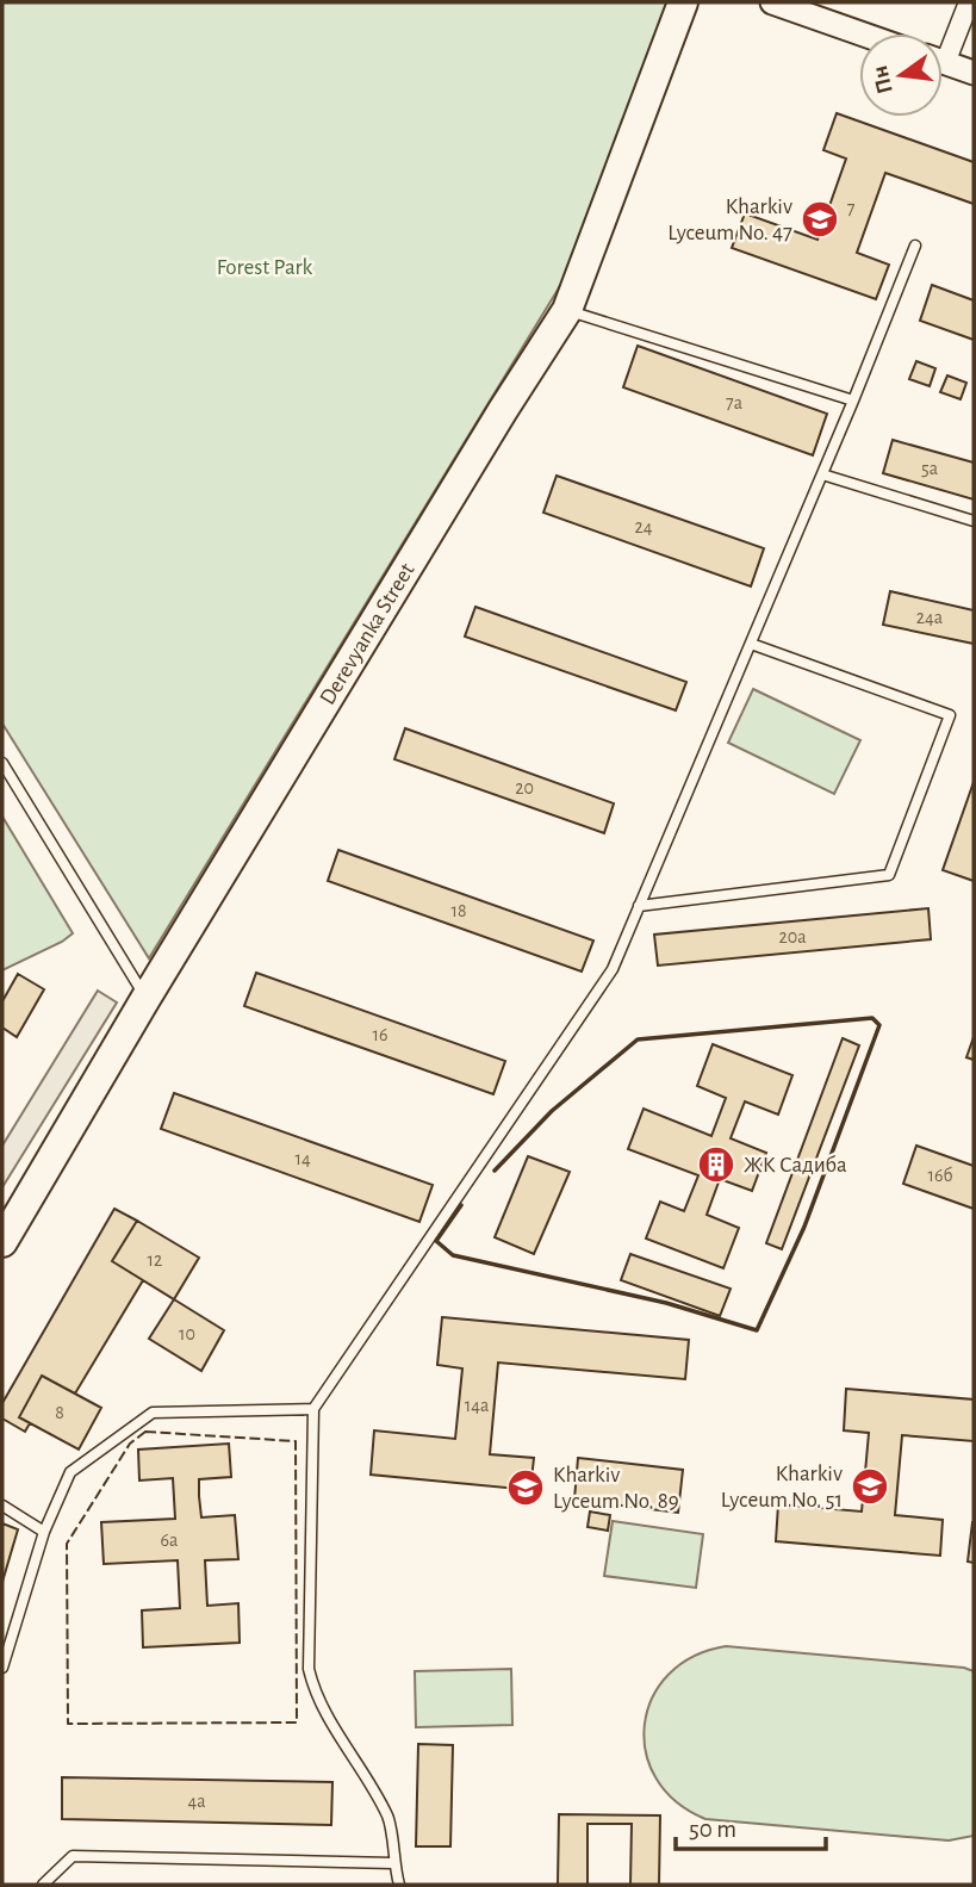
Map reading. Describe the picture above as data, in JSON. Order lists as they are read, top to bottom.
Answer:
{
  "streets": {
    "main road": ["Derevyanka Street"]
  },
  "parks": ["Forest Park"],
  "places": {
    "school or university": ["Kharkiv Lyceum No. 47", "Kharkiv Lyceum No. 51", "Kharkiv Lyceum No. 89"],
    "building": ["ЖК Садиба"]
  },
  "house_numbers": [
    "7",
    "7а",
    "5а",
    "24",
    "24а",
    "20",
    "18",
    "20а",
    "16",
    "14",
    "16б",
    "12",
    "10",
    "14а",
    "8",
    "6а",
    "4а"
  ],
  "scale_bar": "50 m",
  "north": "left"
}
